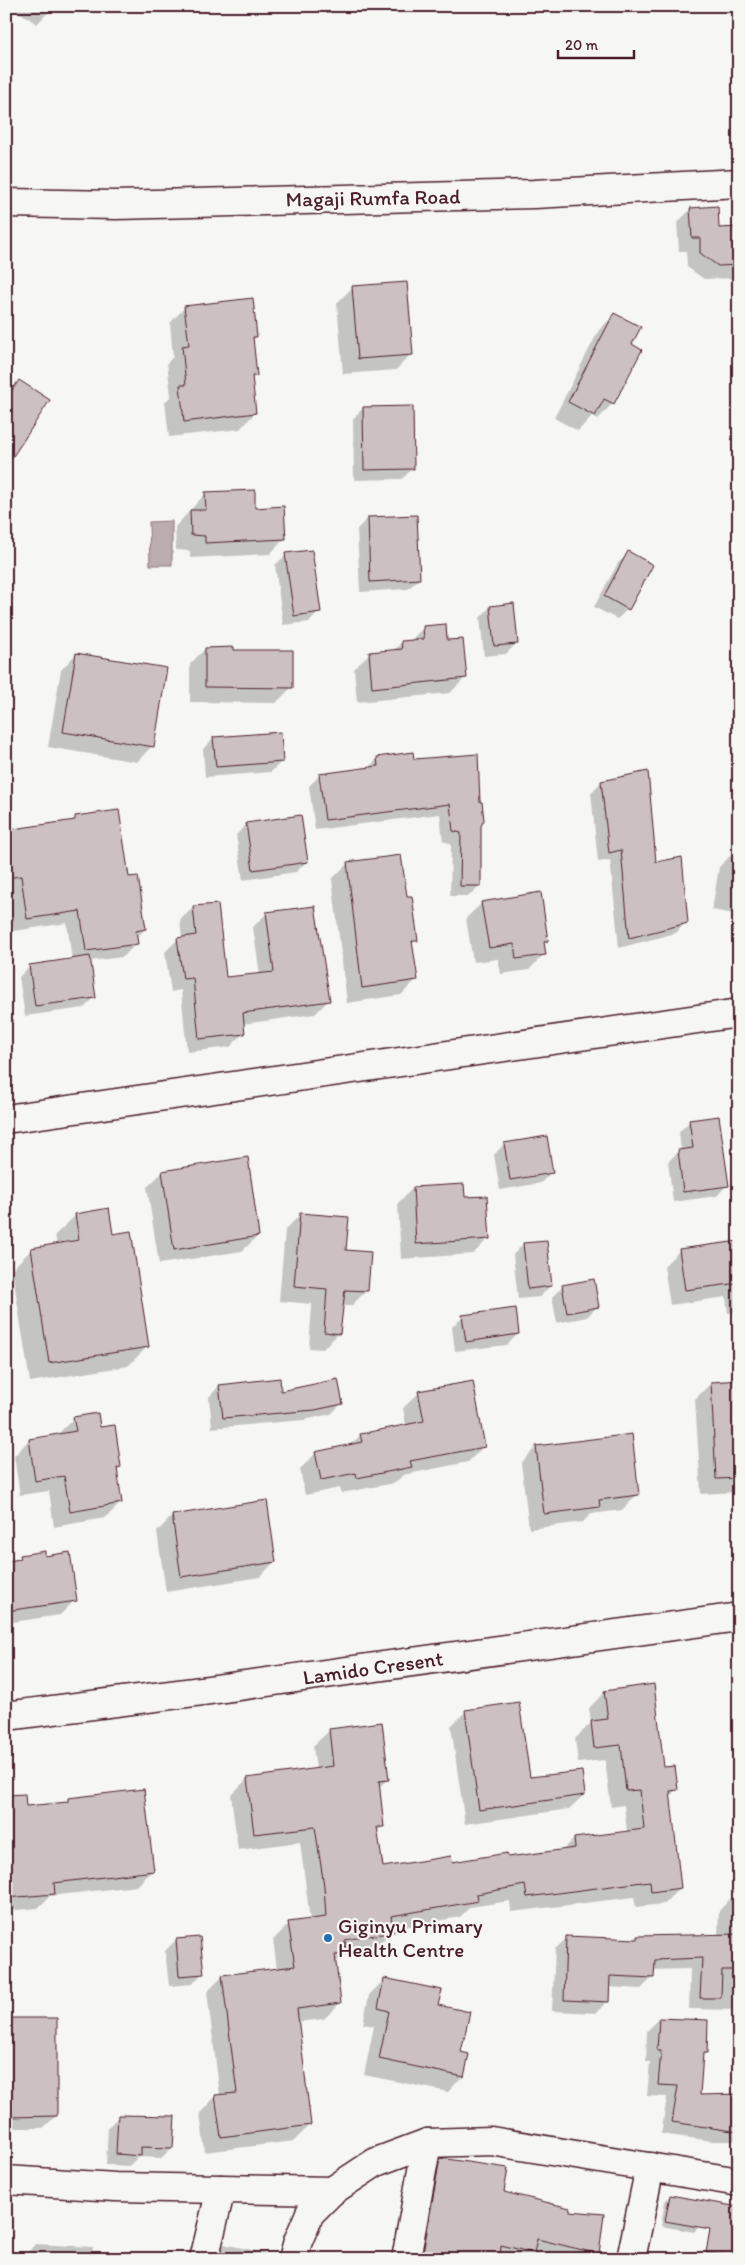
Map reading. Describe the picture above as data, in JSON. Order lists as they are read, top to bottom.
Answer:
{
  "streets": {
    "street": ["Magaji Rumfa Road", "Lamido Cresent"]
  },
  "places": ["Giginyu Primary Health Centre"],
  "scale_bar": "20 m"
}
